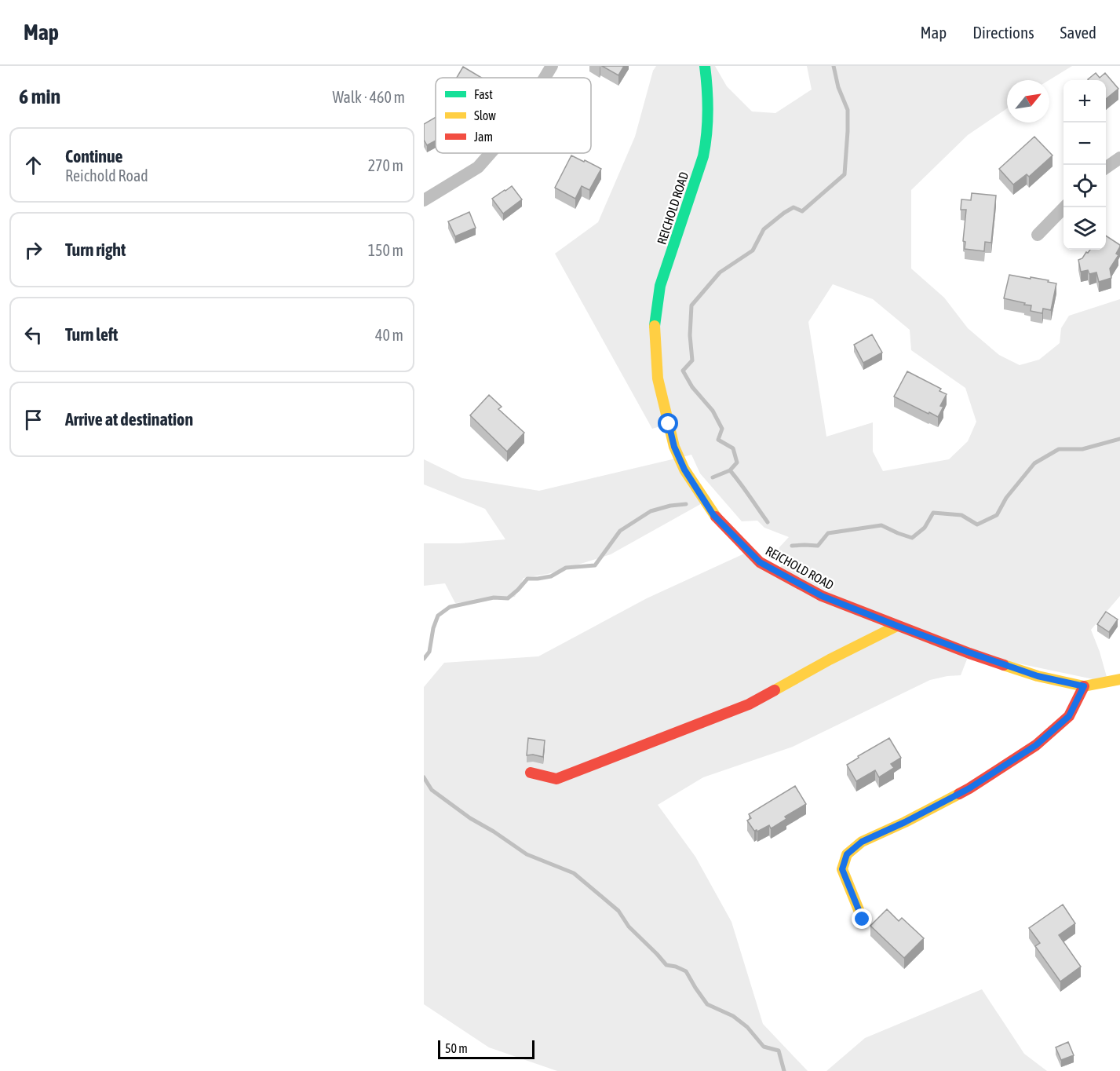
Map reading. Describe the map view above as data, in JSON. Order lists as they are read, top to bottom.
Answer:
{
  "streets": {
    "street": ["REICHOLD ROAD"]
  },
  "legend": ["Fast", "Slow", "Jam"],
  "scale_bar": "50 m",
  "north": "top right",
  "page": {
    "header": "Map",
    "nav": ["Map", "Directions", "Saved"],
    "heading": ["6 min", "Walk · 460 m"],
    "map_buttons": ["+", "−"],
    "list": [
      ["Continue", "Reichold Road", "270 m"],
      ["Turn right", "150 m"],
      ["Turn left", "40 m"],
      "Arrive at destination"
    ],
    "scale": "50 m"
  }
}
